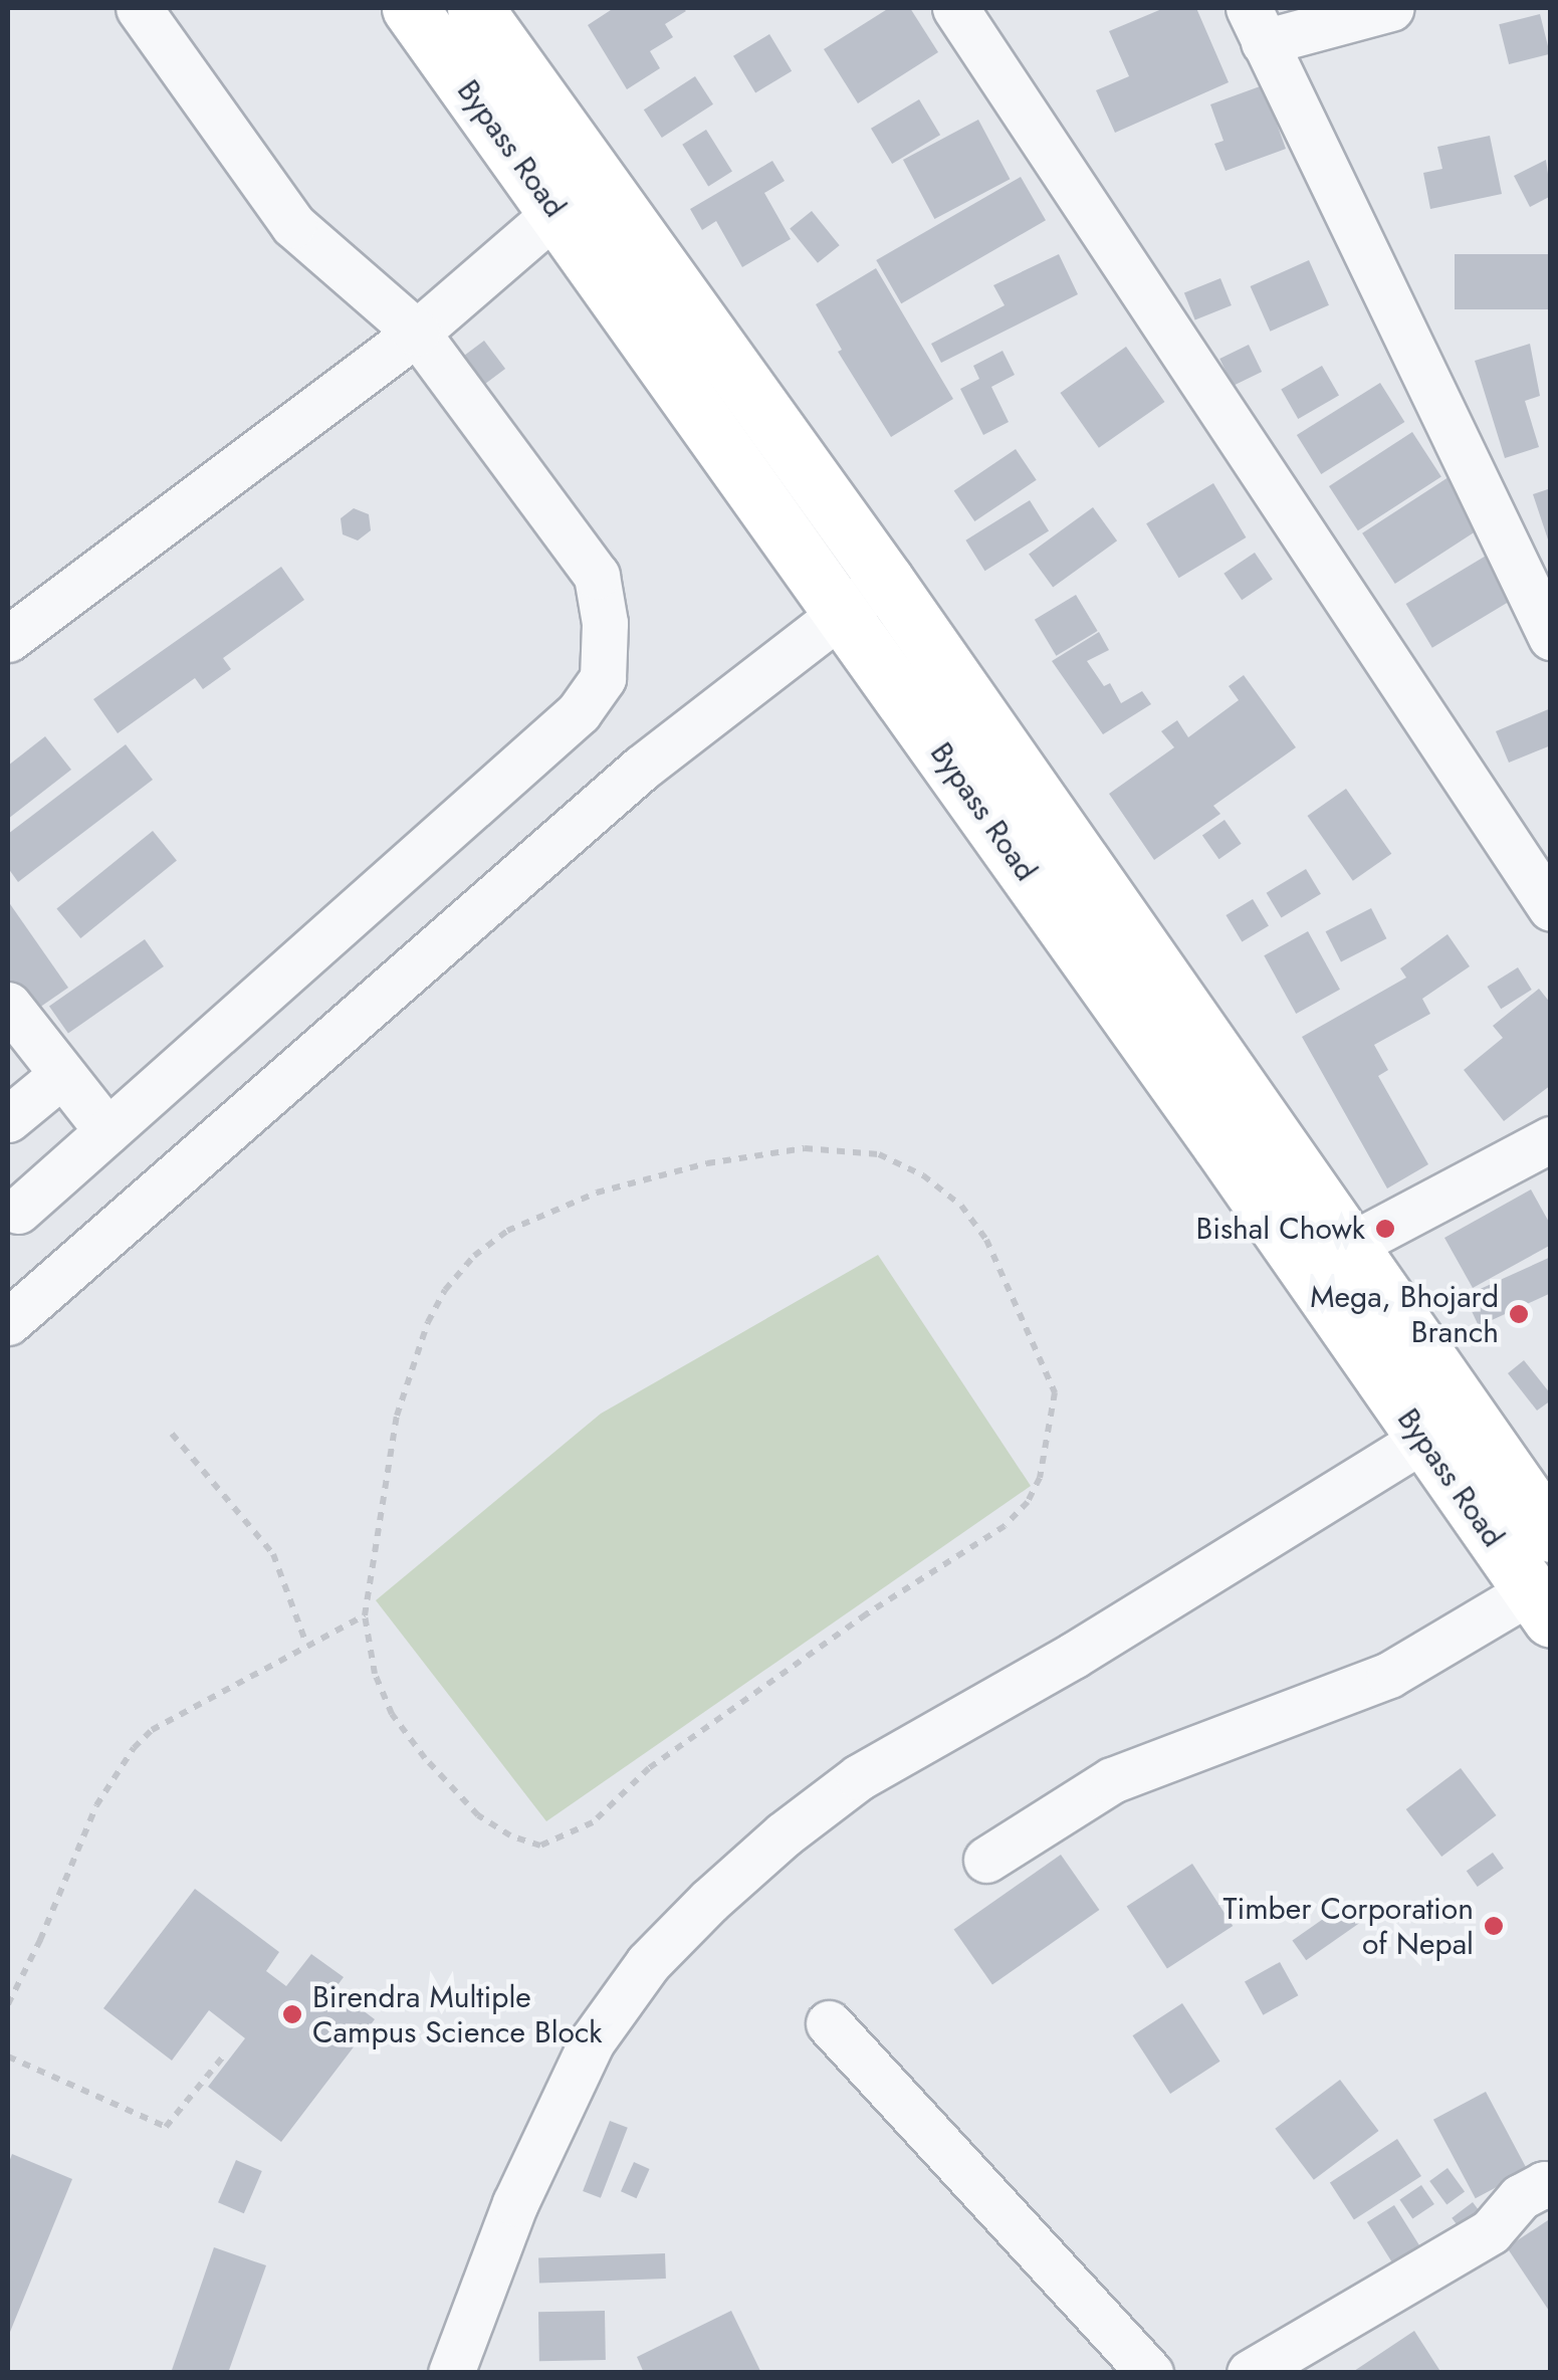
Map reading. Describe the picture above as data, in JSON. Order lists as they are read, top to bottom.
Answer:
{
  "streets": {
    "highway": ["Bypass Road"]
  },
  "places": [
    "Bishal Chowk",
    "Mega, Bhojard Branch",
    "Timber Corporation of Nepal",
    "Birendra Multiple Campus Science Block"
  ]
}
